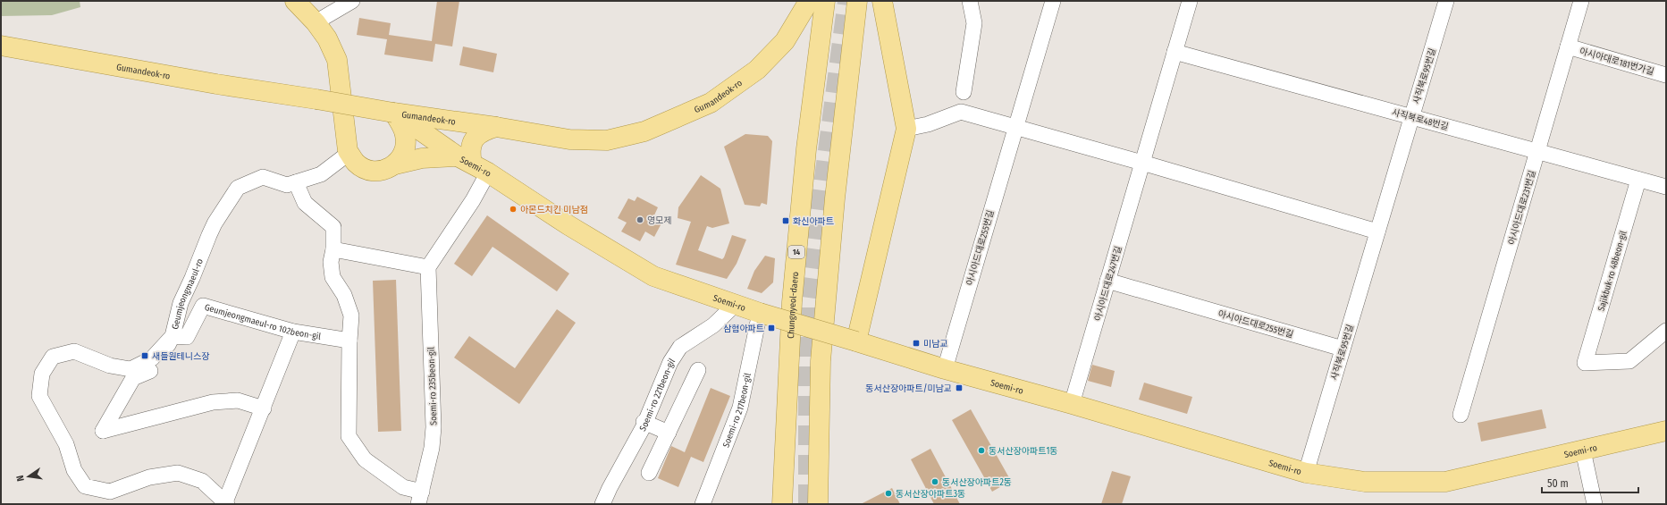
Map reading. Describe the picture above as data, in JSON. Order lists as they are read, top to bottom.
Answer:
{
  "streets": {
    "main road": [
      "Gumandeok-ro",
      "Soemi-ro",
      "14",
      "Chungnyeol-daero"
    ],
    "street": [
      "아시아대로181번가길",
      "사직북로95번길",
      "사직북로48번길",
      "아시아드대로231번길",
      "아시아드대로255번길",
      "Sajikbuk-ro 48beon-gil",
      "아시아드대로247번길",
      "Geumjeongmaeul-ro",
      "Geumjeongmaeul-ro 102beon-gil",
      "Soemi-ro 235beon-gil",
      "Soemi-ro 221beon-gil",
      "Soemi-ro 217beon-gil"
    ]
  },
  "crossings": [
    ["아시아대로181번가길", "아시아드대로231번길"],
    ["Gumandeok-ro", "Soemi-ro"],
    ["사직북로95번길", "사직북로48번길"],
    ["사직북로95번길", "Soemi-ro"],
    ["사직북로95번길", "아시아드대로255번길"],
    ["사직북로48번길", "아시아드대로231번길"],
    ["사직북로48번길", "Sajikbuk-ro 48beon-gil"],
    ["사직북로48번길", "아시아드대로247번길"],
    ["Soemi-ro", "아시아드대로255번길"],
    ["Soemi-ro", "아시아드대로247번길"],
    ["Soemi-ro", "Soemi-ro 221beon-gil"],
    ["Soemi-ro", "Soemi-ro 217beon-gil"],
    ["아시아드대로255번길", "아시아드대로247번길"],
    ["Geumjeongmaeul-ro", "Geumjeongmaeul-ro 102beon-gil"]
  ],
  "places": {
    "other": [
      "아몬드치킨 미남점",
      "영모제",
      "동서산장아파트1동",
      "동서산장아파트2동",
      "동서산장아파트3동"
    ],
    "transit": [
      "화신아파트",
      "삼협아파트",
      "미남교",
      "새들원테니스장",
      "동서산장아파트/미남교"
    ]
  },
  "scale_bar": "50 m",
  "north": "left"
}
